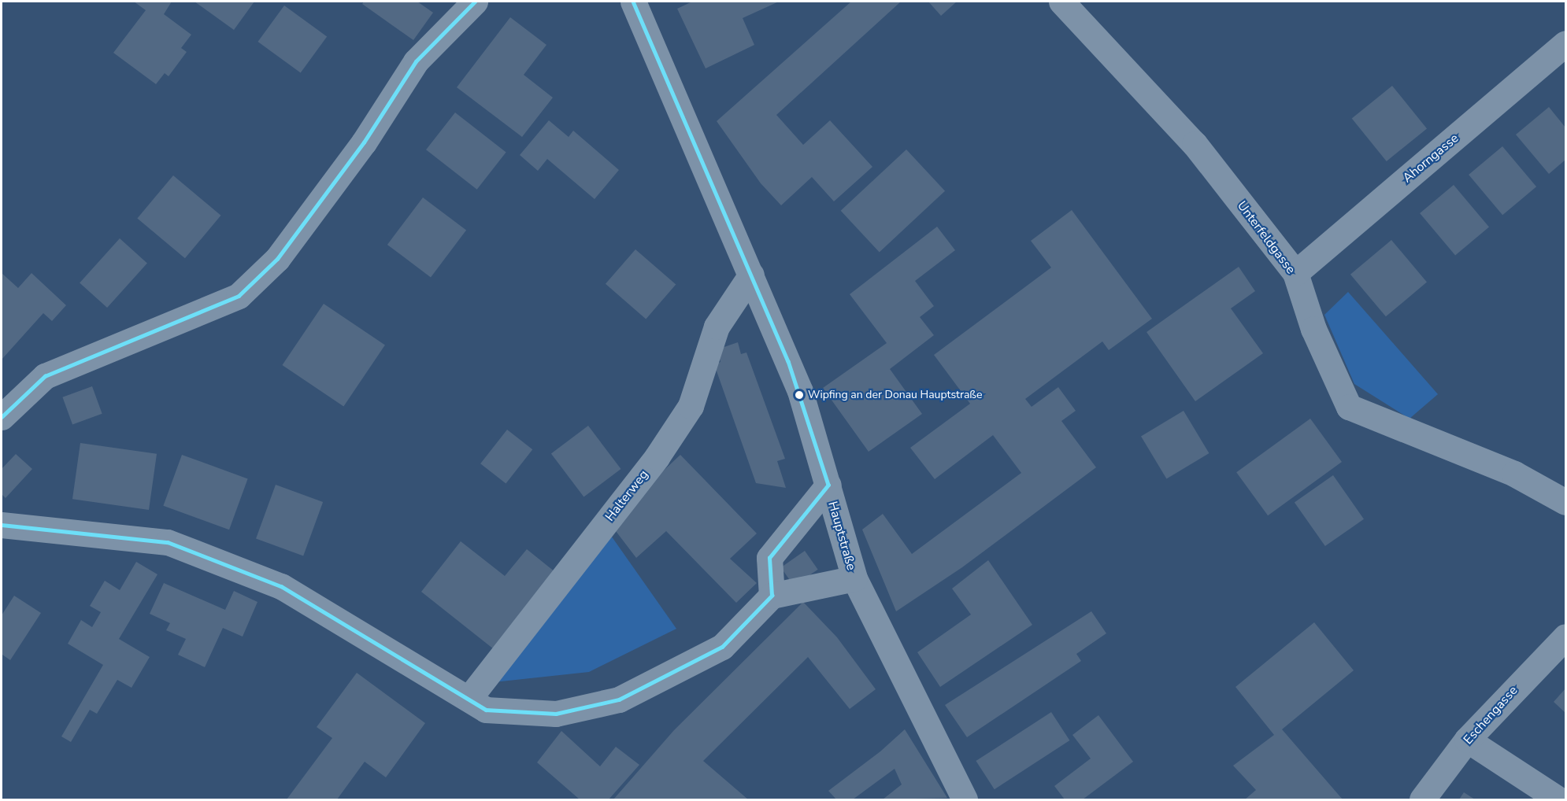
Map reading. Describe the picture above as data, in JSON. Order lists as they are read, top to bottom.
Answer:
{
  "streets": {
    "street": [
      "Ahorngasse",
      "Unterfeldgasse",
      "Halterweg",
      "Hauptstraße",
      "Eschengasse"
    ]
  },
  "crossings": [
    ["Ahorngasse", "Unterfeldgasse"],
    ["Halterweg", "Hauptstraße"]
  ],
  "places": ["Wipfing an der Donau Hauptstraße"]
}
